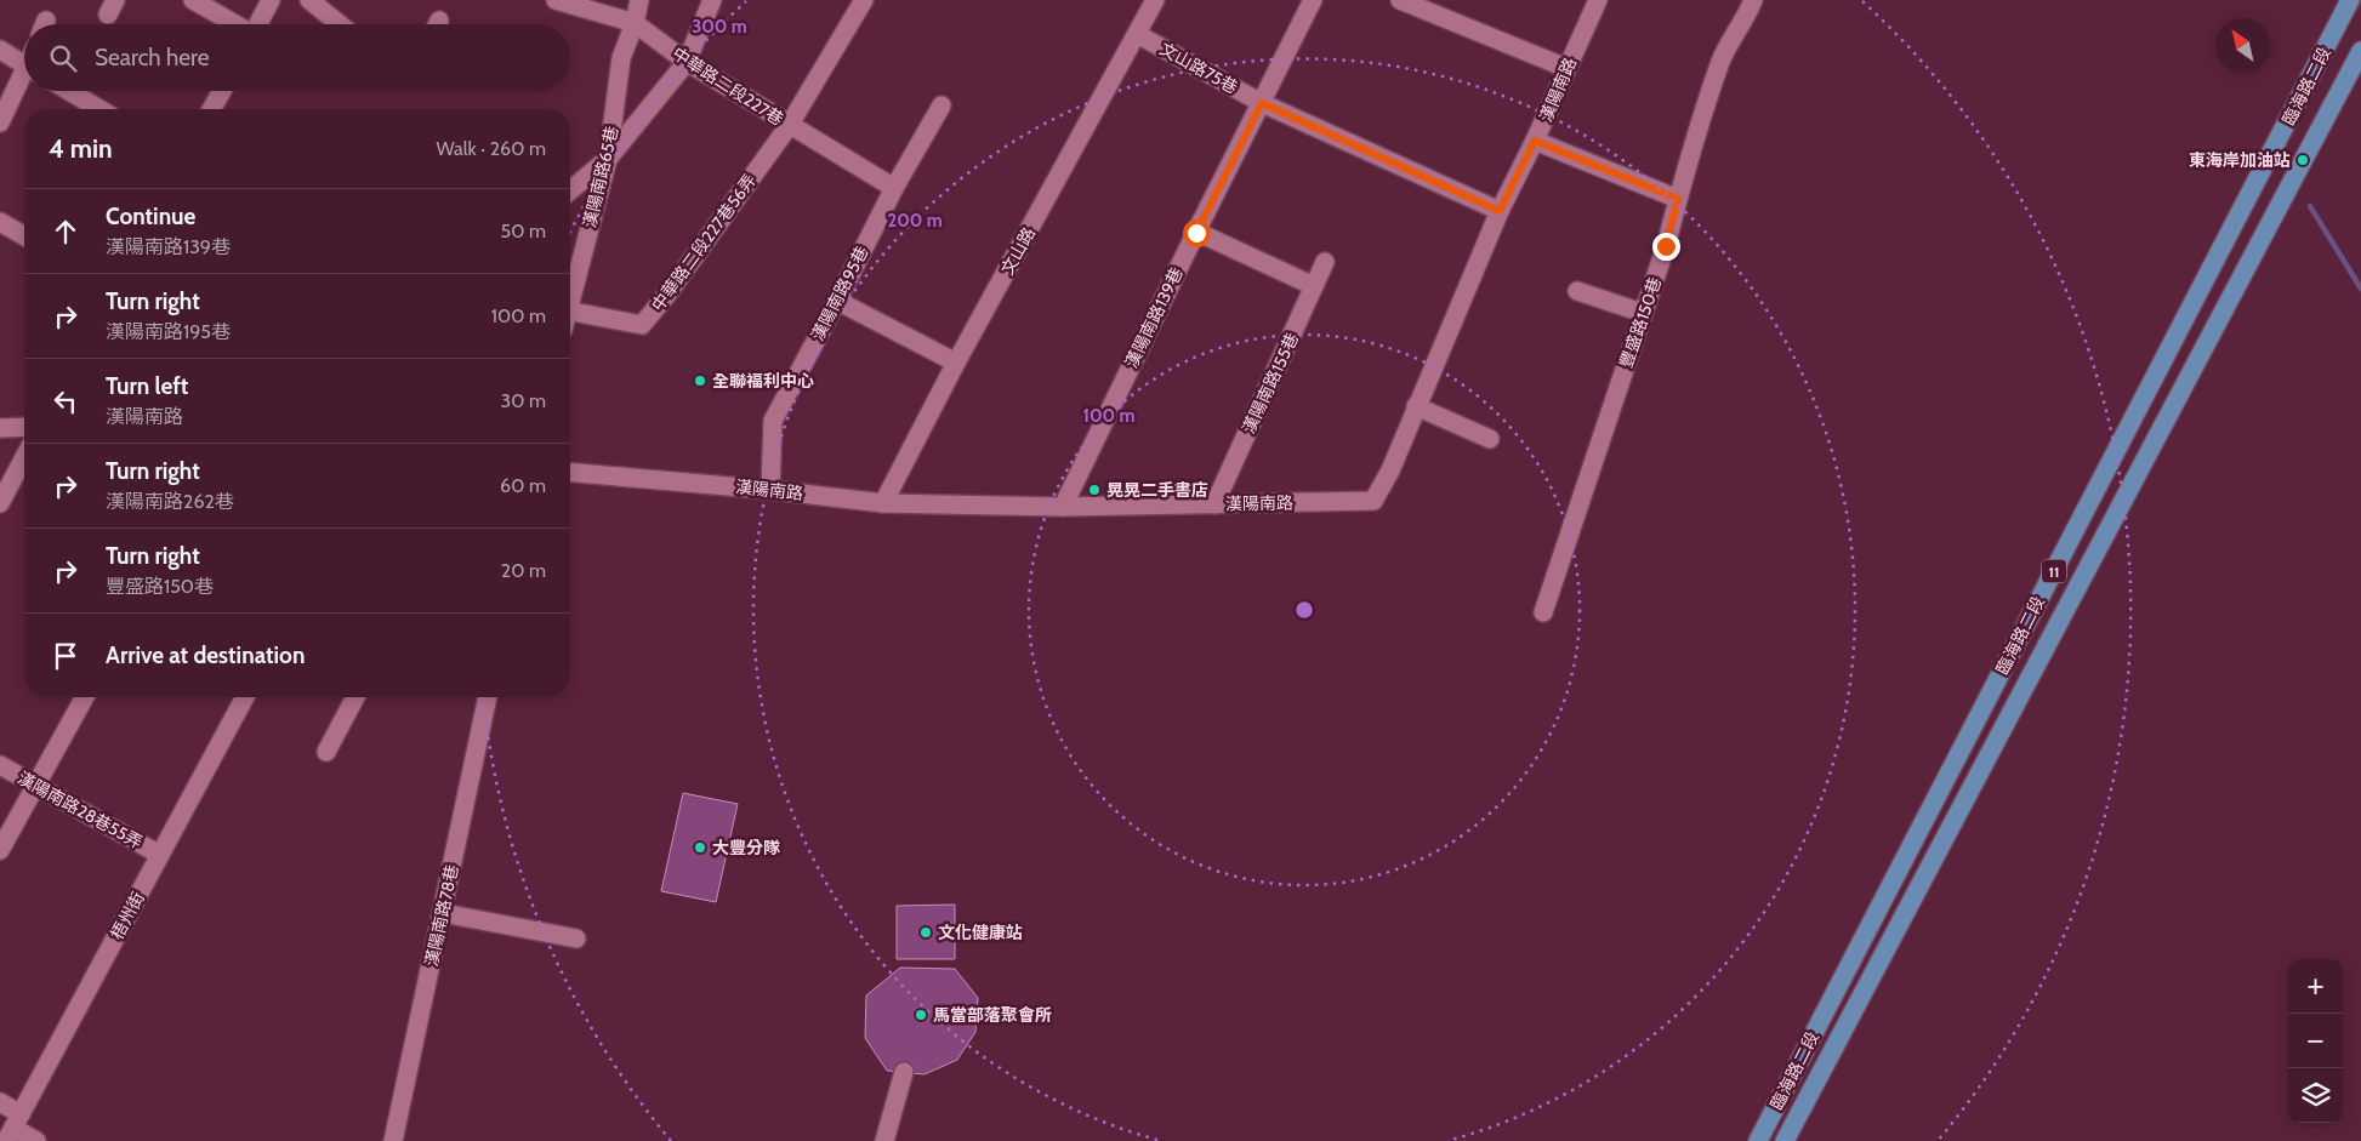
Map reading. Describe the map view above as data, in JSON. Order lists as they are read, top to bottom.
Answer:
{
  "streets": {
    "main road": ["臨海路二段", "11"],
    "street": [
      "文山路75巷",
      "中華路二段227巷",
      "漢陽南路",
      "漢陽南路65巷",
      "中華路二段227巷56弄",
      "文山路",
      "漢陽南路95巷",
      "漢陽南路139巷",
      "豐盛路150巷",
      "漢陽南路155巷",
      "漢陽南路28巷55弄",
      "梧州街",
      "漢陽南路78巷"
    ]
  },
  "crossings": [
    ["文山路75巷", "漢陽南路"],
    ["文山路75巷", "文山路"],
    ["文山路75巷", "漢陽南路139巷"],
    ["中華路二段227巷", "漢陽南路65巷"],
    ["中華路二段227巷", "中華路二段227巷56弄"],
    ["中華路二段227巷", "漢陽南路95巷"],
    ["漢陽南路", "文山路"],
    ["漢陽南路", "漢陽南路95巷"],
    ["漢陽南路", "漢陽南路139巷"],
    ["漢陽南路", "漢陽南路155巷"],
    ["漢陽南路28巷55弄", "梧州街"]
  ],
  "places": [
    "東海岸加油站",
    "全聯福利中心",
    "晃晃二手書店",
    "大豐分隊",
    "文化健康站",
    "馬當部落聚會所"
  ],
  "north": "top left",
  "page": {
    "search": "Search here",
    "heading": ["4 min", "Walk · 260 m"],
    "list": [
      ["Continue", "漢陽南路139巷", "50 m"],
      ["Turn right", "漢陽南路195巷", "100 m"],
      ["Turn left", "漢陽南路", "30 m"],
      ["Turn right", "漢陽南路262巷", "60 m"],
      ["Turn right", "豐盛路150巷", "20 m"],
      "Arrive at destination"
    ],
    "map_buttons": ["+", "−"]
  },
  "rings": ["300 m", "200 m", "100 m"]
}
